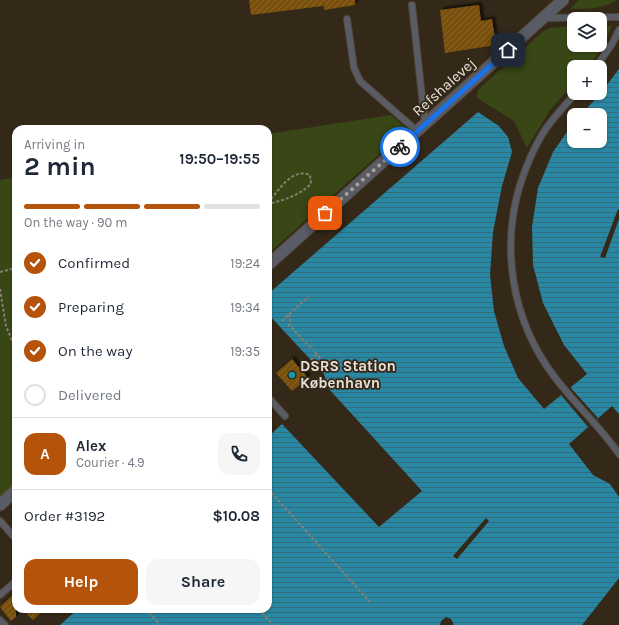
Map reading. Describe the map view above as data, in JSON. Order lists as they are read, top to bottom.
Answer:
{
  "streets": {
    "street": ["Refshalevej"]
  },
  "places": ["DSRS Station København"],
  "page": {
    "map_buttons": ["+", "−"],
    "heading": ["2 min", "Arriving in", "19:50–19:55"],
    "panel": [
      "Alex",
      "Courier · 4.9",
      "Order #3192",
      "$10.08"
    ],
    "bar": "On the way · 90 m",
    "list": [
      ["Confirmed", "19:24"],
      ["Preparing", "19:34"],
      ["On the way", "19:35"],
      "Delivered"
    ],
    "round": "A",
    "buttons": ["Help", "Share"]
  }
}
